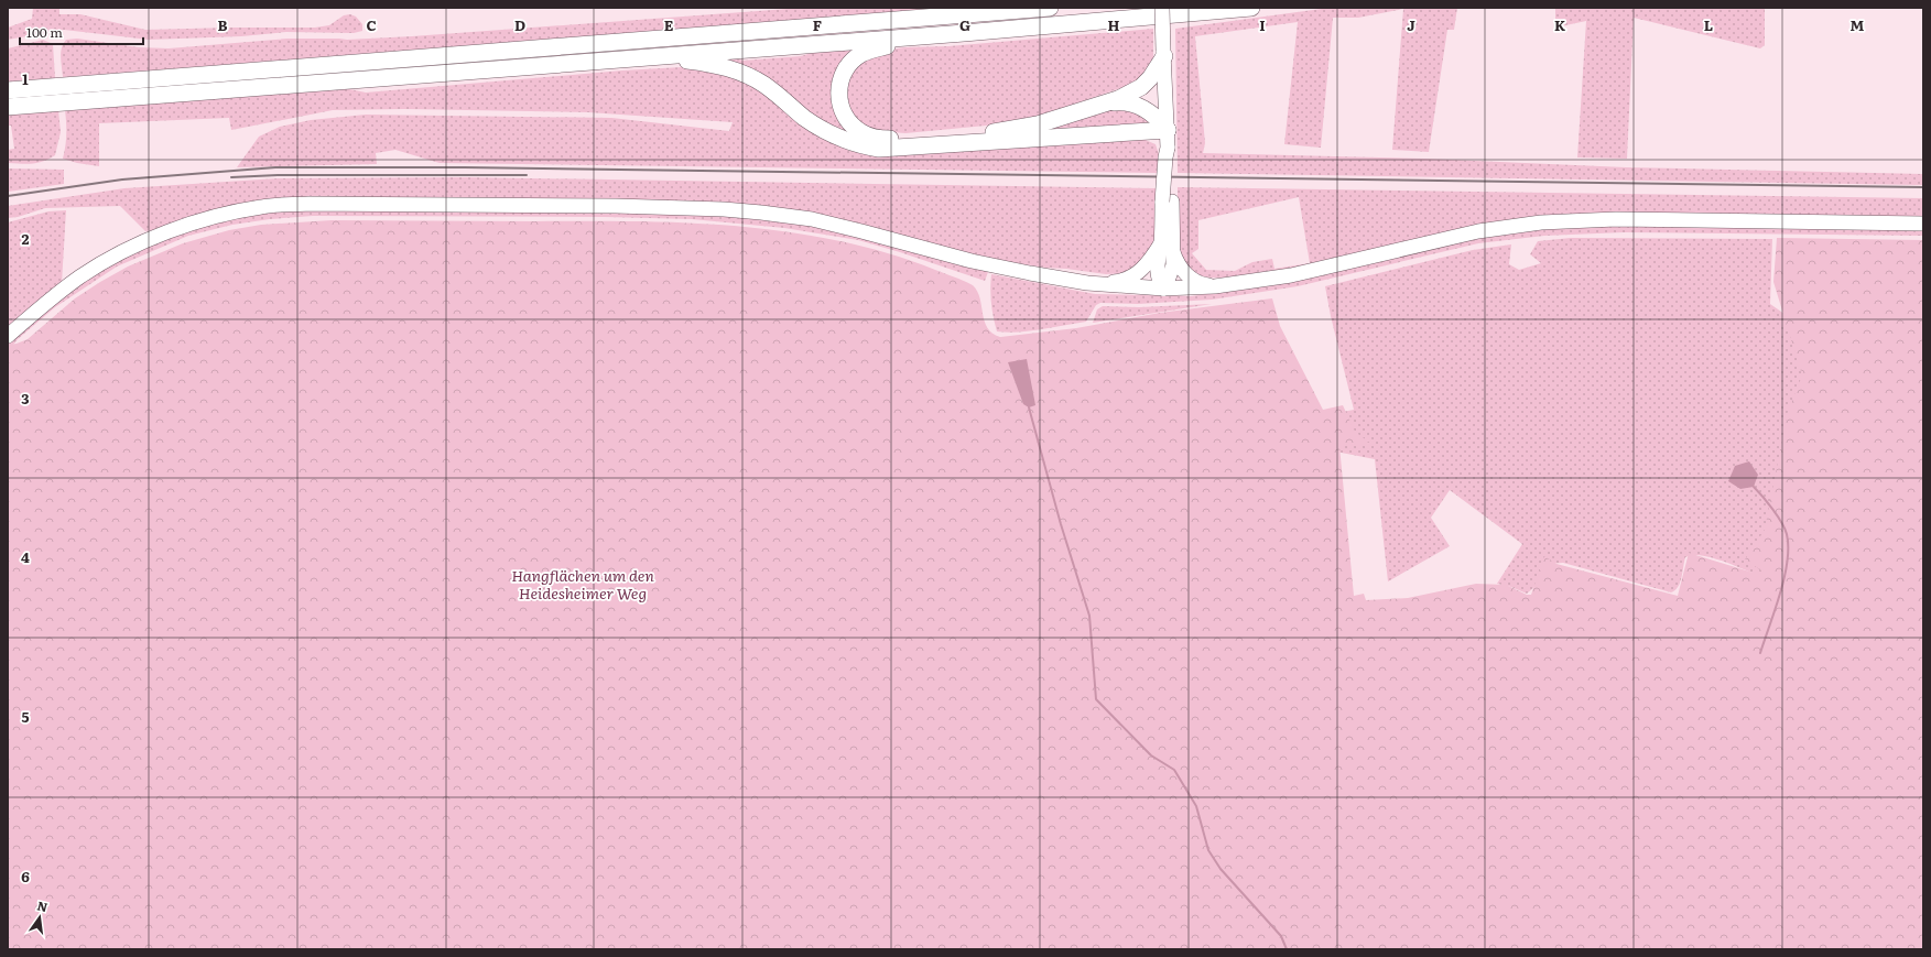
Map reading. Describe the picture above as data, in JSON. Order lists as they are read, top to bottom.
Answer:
{
  "parks": ["Hangflächen um den Heidesheimer Weg"],
  "scale_bar": "100 m",
  "north": "top",
  "grid": {
    "columns": [
      "B",
      "C",
      "D",
      "E",
      "F",
      "G",
      "H",
      "I",
      "J",
      "K",
      "L",
      "M"
    ],
    "rows": [
      "1",
      "2",
      "3",
      "4",
      "5",
      "6"
    ]
  }
}
